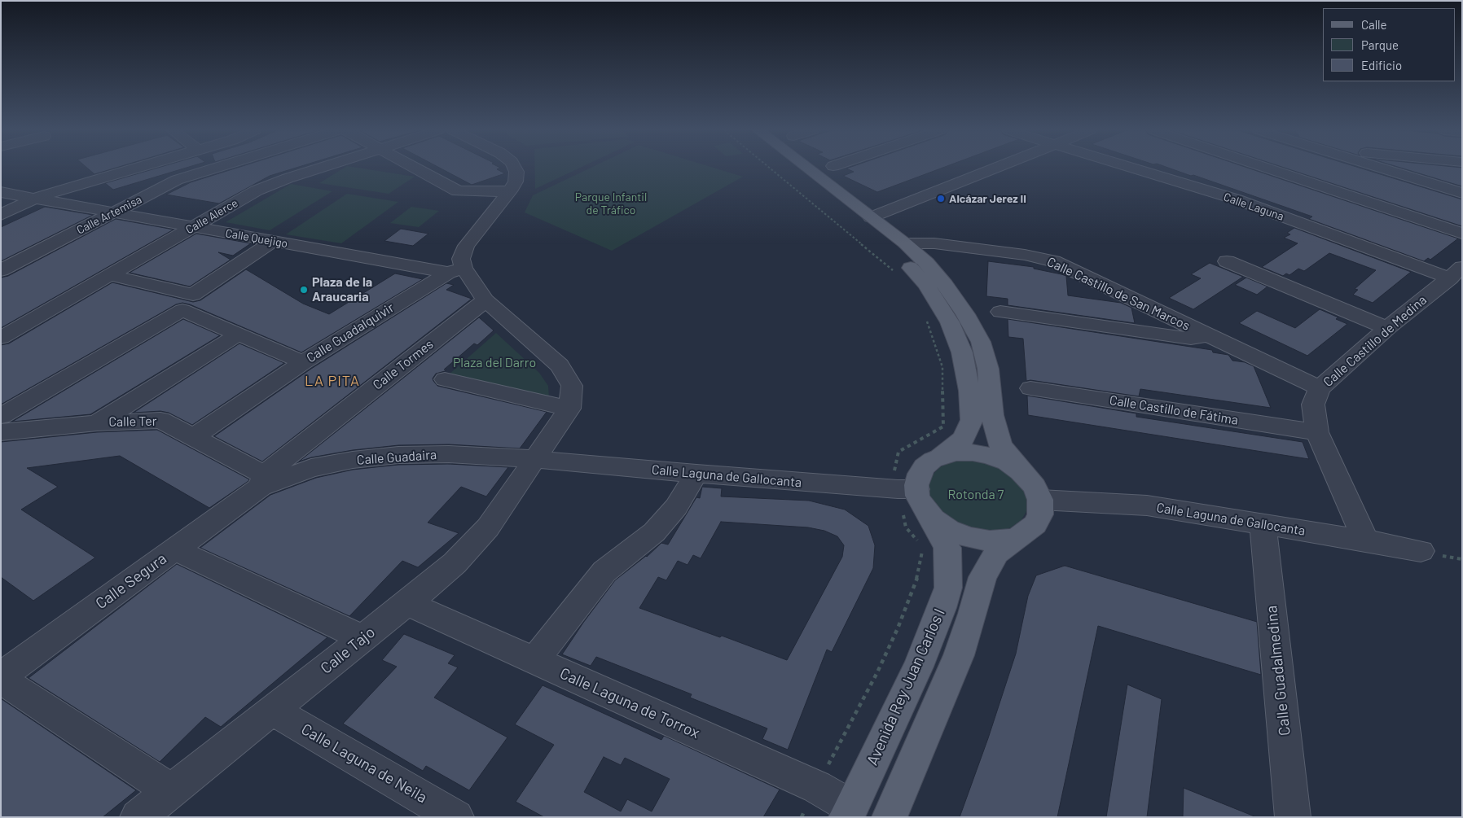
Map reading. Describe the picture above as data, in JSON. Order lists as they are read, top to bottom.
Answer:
{
  "streets": {
    "main road": ["Avenida Rey Juan Carlos I"],
    "street": [
      "Calle Laguna",
      "Calle Artemisa",
      "Calle Alerce",
      "Calle Quejigo",
      "Calle Castillo de San Marcos",
      "Calle Guadalquivir",
      "Calle Castillo de Medina",
      "Calle Tormes",
      "Calle Castillo de Fátima",
      "Calle Ter",
      "Calle Guadaira",
      "Calle Laguna de Gallocanta",
      "Calle Segura",
      "Calle Tajo",
      "Calle Guadalmedina",
      "Calle Laguna de Torrox",
      "Calle Laguna de Neila"
    ]
  },
  "crossings": [
    ["Calle Laguna", "Calle Castillo de Medina"],
    ["Calle Artemisa", "Calle Quejigo"],
    ["Calle Alerce", "Calle Quejigo"],
    ["Calle Quejigo", "Calle Guadalquivir"],
    ["Calle Castillo de San Marcos", "Calle Castillo de Medina"],
    ["Calle Guadalquivir", "Calle Ter"],
    ["Calle Castillo de Medina", "Calle Castillo de Fátima"],
    ["Calle Castillo de Medina", "Calle Laguna de Gallocanta"],
    ["Calle Tormes", "Calle Ter"],
    ["Calle Tormes", "Calle Guadaira"],
    ["Calle Tormes", "Calle Segura"],
    ["Calle Ter", "Calle Guadaira"],
    ["Calle Ter", "Calle Segura"],
    ["Calle Guadaira", "Calle Laguna de Gallocanta"],
    ["Calle Guadaira", "Calle Segura"],
    ["Calle Guadaira", "Calle Tajo"],
    ["Calle Laguna de Gallocanta", "Calle Tajo"],
    ["Calle Laguna de Gallocanta", "Calle Guadalmedina"],
    ["Calle Laguna de Gallocanta", "Avenida Rey Juan Carlos I"],
    ["Calle Tajo", "Calle Laguna de Torrox"],
    ["Calle Tajo", "Calle Laguna de Neila"],
    ["Avenida Rey Juan Carlos I", "Calle Laguna de Torrox"]
  ],
  "districts": ["LA PITA"],
  "parks": ["Parque Infantil de Tráfico", "Plaza del Darro", "Rotonda 7"],
  "places": ["Alcázar Jerez II", "Plaza de la Araucaria"],
  "legend": ["Calle", "Parque", "Edificio"]
}
